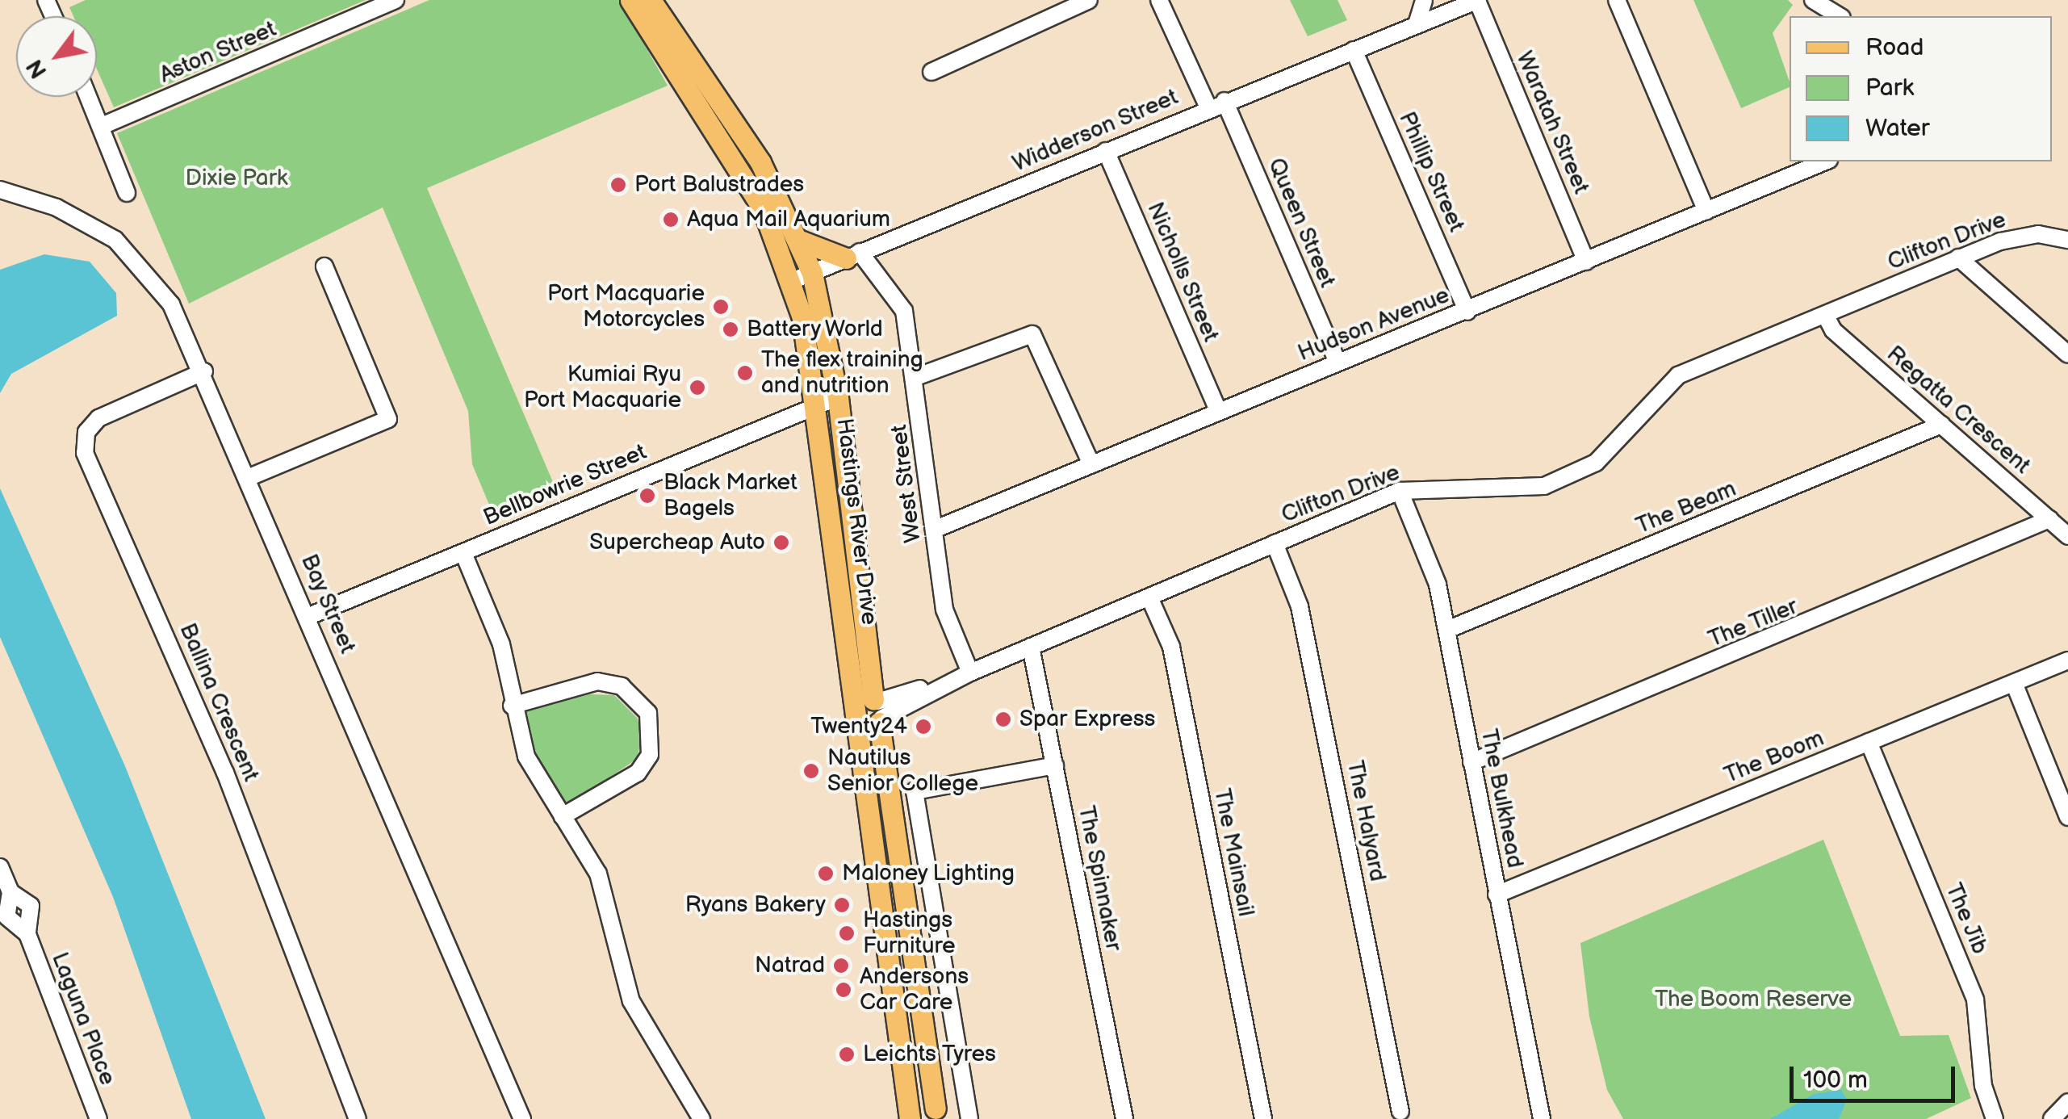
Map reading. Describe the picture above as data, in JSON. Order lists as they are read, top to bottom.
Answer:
{
  "streets": {
    "main road": ["Hastings River Drive"],
    "street": [
      "Aston Street",
      "Waratah Street",
      "Widderson Street",
      "Phillip Street",
      "Queen Street",
      "Clifton Drive",
      "Nicholls Street",
      "Hudson Avenue",
      "Regatta Crescent",
      "West Street",
      "Bellbowrie Street",
      "The Beam",
      "Bay Street",
      "The Tiller",
      "Ballina Crescent",
      "The Boom",
      "The Bulkhead",
      "The Halyard",
      "The Mainsail",
      "The Spinnaker",
      "The Jib",
      "Laguna Place"
    ]
  },
  "crossings": [
    ["Waratah Street", "Widderson Street"],
    ["Waratah Street", "Hudson Avenue"],
    ["Widderson Street", "Phillip Street"],
    ["Widderson Street", "Queen Street"],
    ["Widderson Street", "Nicholls Street"],
    ["Widderson Street", "West Street"],
    ["Widderson Street", "Hastings River Drive"],
    ["Phillip Street", "Hudson Avenue"],
    ["Queen Street", "Hudson Avenue"],
    ["Clifton Drive", "Regatta Crescent"],
    ["Clifton Drive", "West Street"],
    ["Clifton Drive", "Hastings River Drive"],
    ["Clifton Drive", "The Bulkhead"],
    ["Clifton Drive", "The Halyard"],
    ["Clifton Drive", "The Mainsail"],
    ["Clifton Drive", "The Spinnaker"],
    ["Nicholls Street", "Hudson Avenue"],
    ["Hudson Avenue", "West Street"],
    ["Regatta Crescent", "The Beam"],
    ["Regatta Crescent", "The Tiller"],
    ["Bellbowrie Street", "Hastings River Drive"],
    ["Bellbowrie Street", "Bay Street"],
    ["The Beam", "The Bulkhead"],
    ["Bay Street", "Ballina Crescent"],
    ["The Tiller", "The Bulkhead"],
    ["The Boom", "The Bulkhead"],
    ["The Boom", "The Jib"]
  ],
  "parks": ["Dixie Park", "The Boom Reserve"],
  "places": [
    "Port Balustrades",
    "Aqua Mail Aquarium",
    "Port Macquarie Motorcycles",
    "Battery World",
    "The flex training and nutrition",
    "Kumiai Ryu Port Macquarie",
    "Black Market Bagels",
    "Supercheap Auto",
    "Spar Express",
    "Twenty24",
    "Nautilus Senior College",
    "Maloney Lighting",
    "Ryans Bakery",
    "Hastings Furniture",
    "Natrad",
    "Andersons Car Care",
    "Leichts Tyres"
  ],
  "legend": ["Road", "Park", "Water"],
  "scale_bar": "100 m",
  "north": "bottom left"
}
